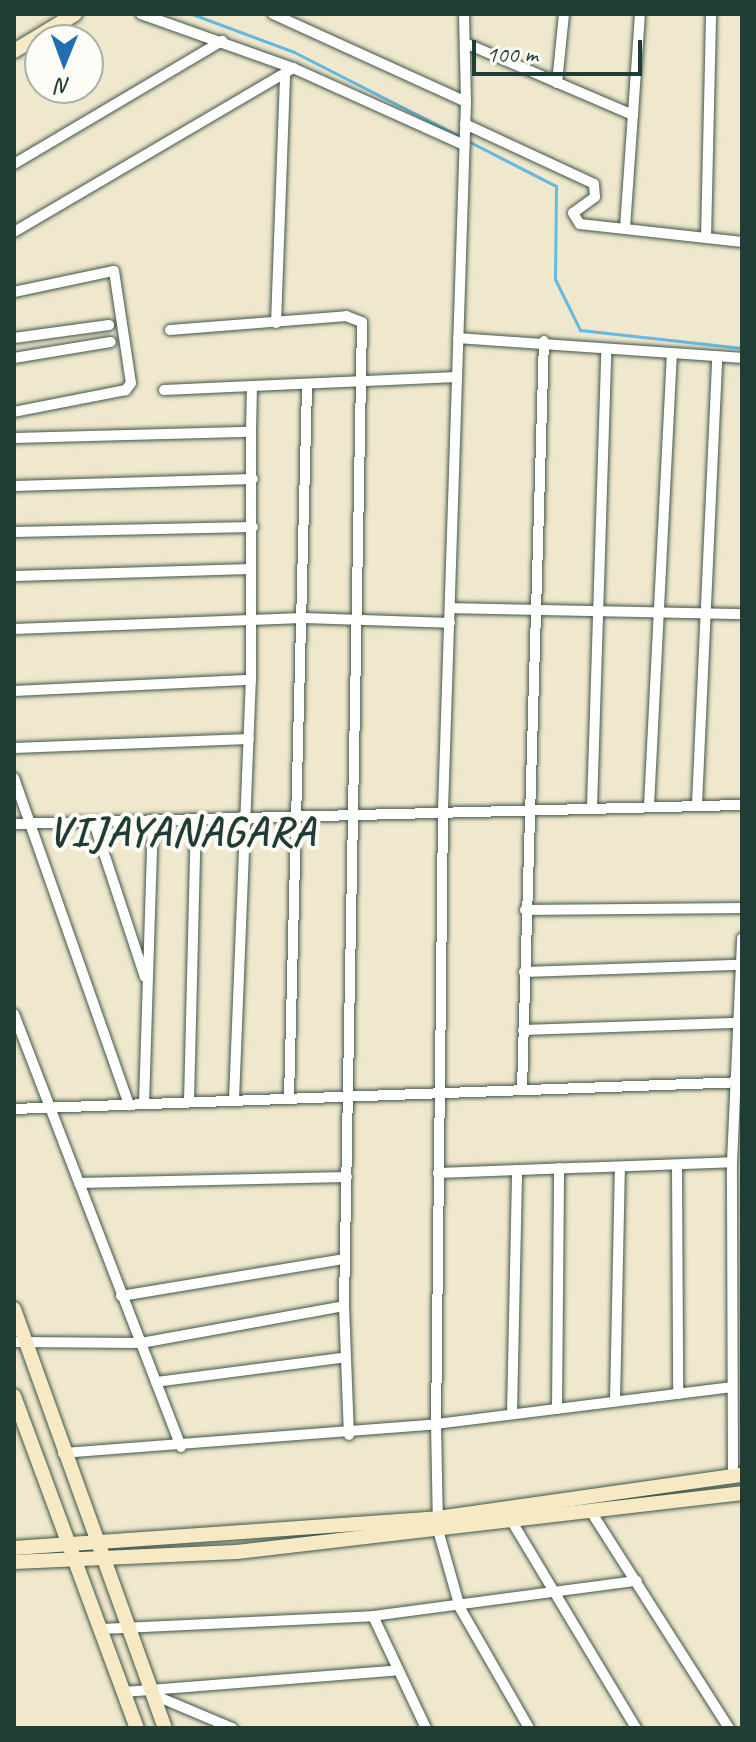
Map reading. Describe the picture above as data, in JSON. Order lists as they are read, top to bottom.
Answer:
{
  "districts": ["VIJAYANAGARA"],
  "scale_bar": "100 m",
  "north": "bottom"
}
